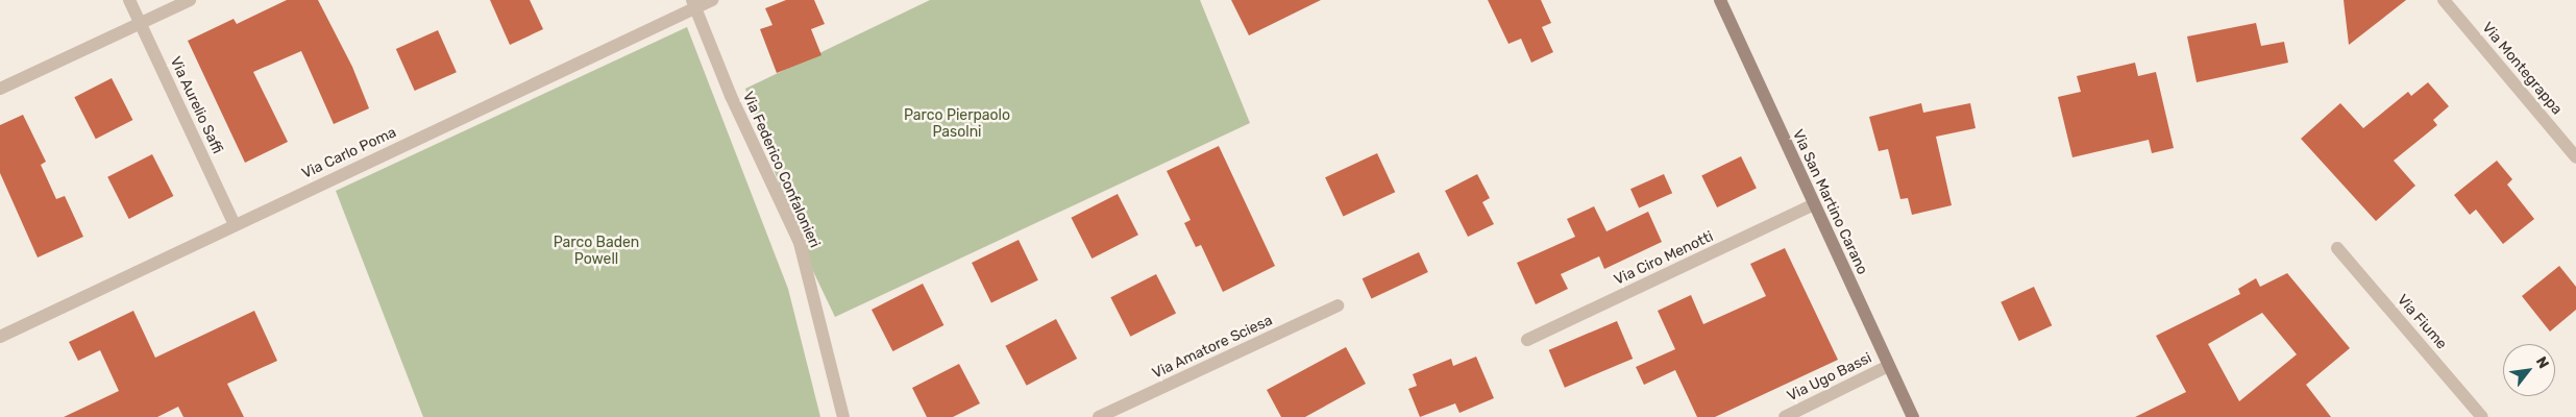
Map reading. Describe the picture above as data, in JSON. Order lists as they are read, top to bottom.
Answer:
{
  "streets": {
    "street": [
      "Via Montegrappa",
      "Via Aurelio Saffi",
      "Via Carlo Poma",
      "Via Federico Confalonieri",
      "Via San Martino Carano",
      "Via Ciro Menotti",
      "Via Fiume",
      "Via Amatore Sciesa",
      "Via Ugo Bassi"
    ]
  },
  "crossings": [
    ["Via Aurelio Saffi", "Via Carlo Poma"],
    ["Via Carlo Poma", "Via Federico Confalonieri"],
    ["Via San Martino Carano", "Via Ciro Menotti"],
    ["Via San Martino Carano", "Via Ugo Bassi"]
  ],
  "parks": ["Parco Pierpaolo Pasolni", "Parco Baden Powell"],
  "north": "top right"
}
